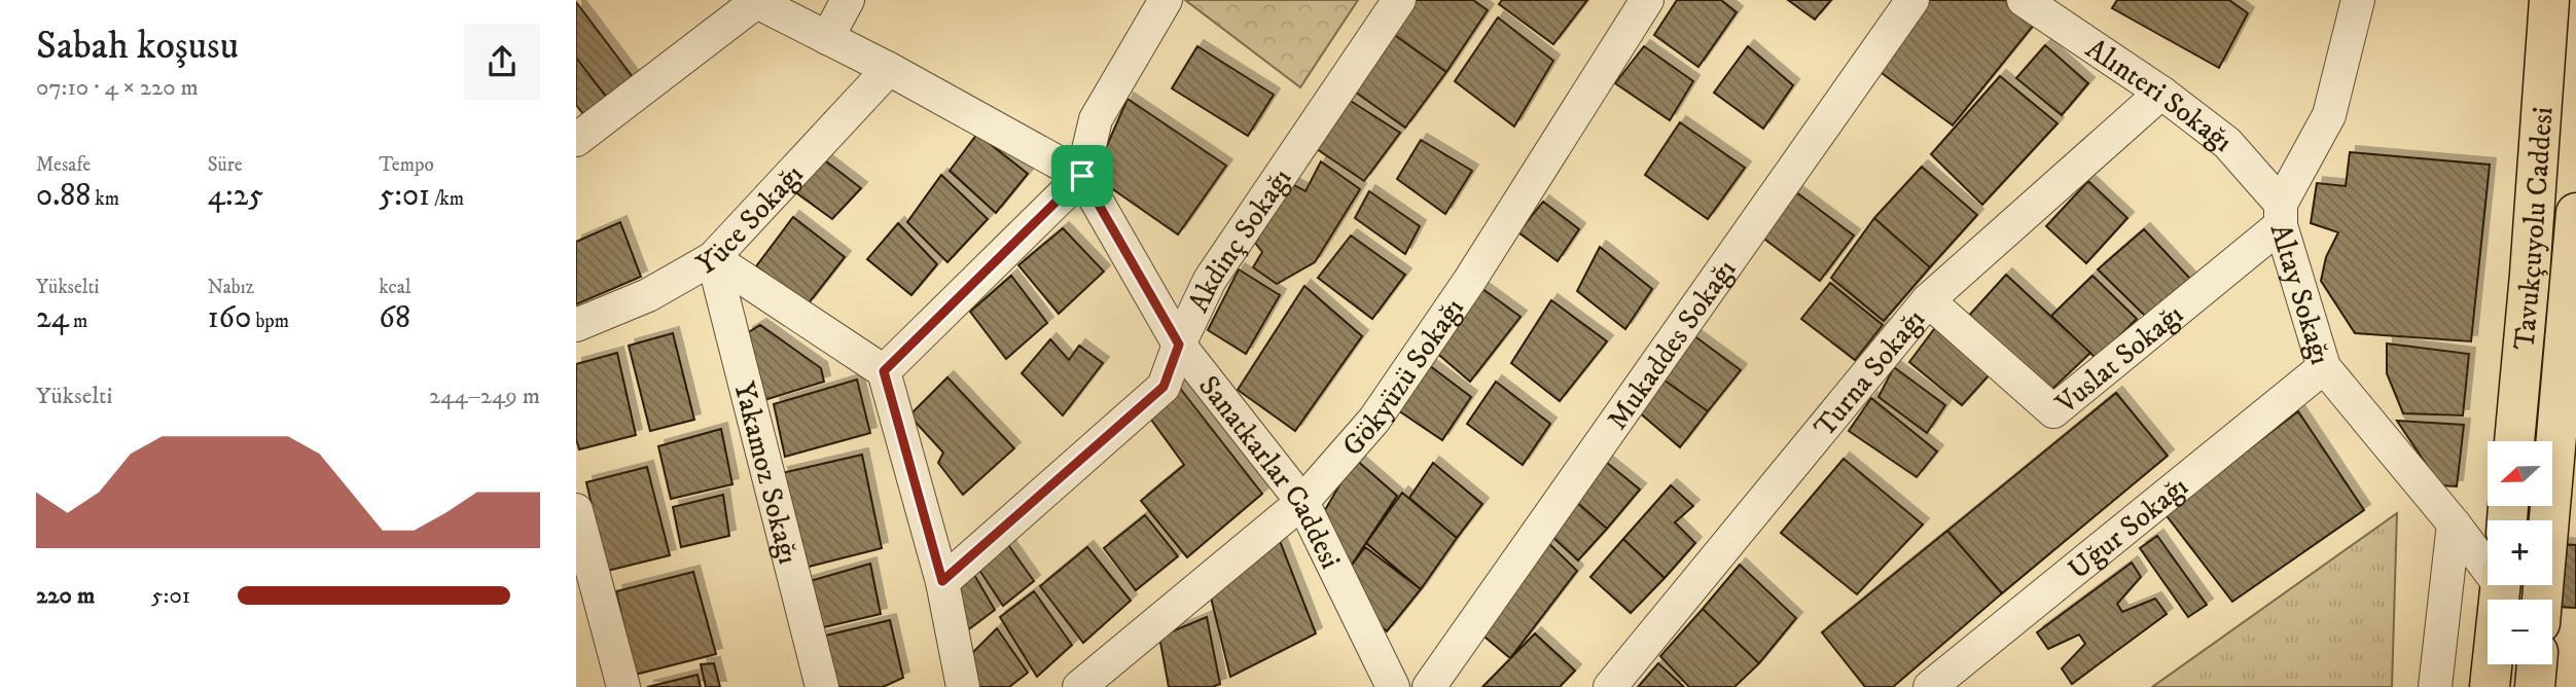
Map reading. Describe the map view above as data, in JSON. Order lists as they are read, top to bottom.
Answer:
{
  "streets": {
    "main road": ["Tavukçuyolu Caddesi"],
    "street": [
      "Alınteri Sokağı",
      "Yüce Sokağı",
      "Akdinç Sokağı",
      "Altay Sokağı",
      "Mukaddes Sokağı",
      "Vuslat Sokağı",
      "Turna Sokağı",
      "Gökyüzü Sokağı",
      "Yakamoz Sokağı",
      "Sanatkarlar Caddesi",
      "Uğur Sokağı"
    ]
  },
  "crossings": [
    ["Alınteri Sokağı", "Altay Sokağı"],
    ["Alınteri Sokağı", "Vuslat Sokağı"],
    ["Alınteri Sokağı", "Turna Sokağı"],
    ["Yüce Sokağı", "Yakamoz Sokağı"],
    ["Akdinç Sokağı", "Sanatkarlar Caddesi"],
    ["Altay Sokağı", "Vuslat Sokağı"],
    ["Altay Sokağı", "Uğur Sokağı"],
    ["Vuslat Sokağı", "Turna Sokağı"],
    ["Gökyüzü Sokağı", "Sanatkarlar Caddesi"]
  ],
  "north": "left",
  "page": {
    "heading": ["Sabah koşusu", "07:10 · 4 × 220 m"],
    "stats": [
      ["Mesafe", "0.88 km"],
      ["Süre", "4:25"],
      ["Tempo", "5:01 /km"],
      ["Yükselti", "24 m"],
      ["Nabız", "160 bpm"],
      ["kcal", "68"]
    ],
    "chart": ["Yükselti", "244–249 m"],
    "map_buttons": ["+", "−"],
    "list": [
      {
        "name": "220 m",
        "note": "5:01"
      }
    ]
  }
}
